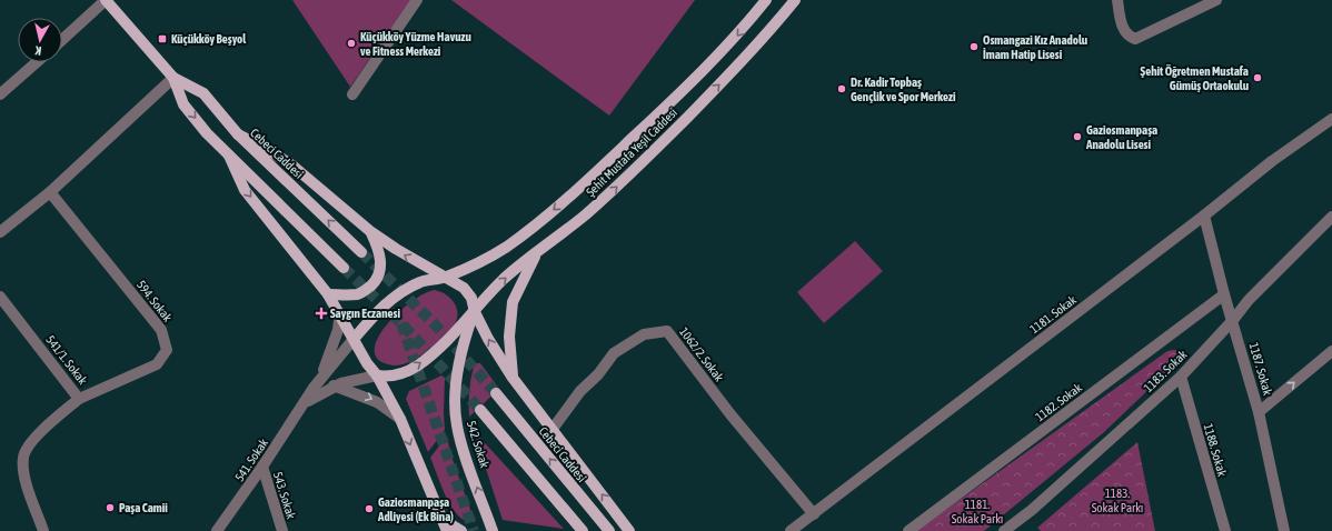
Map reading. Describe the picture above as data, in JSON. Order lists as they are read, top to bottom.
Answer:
{
  "streets": {
    "main road": ["Şehit Mustafa Yeşil Caddesi", "Cebeci Caddesi", "542. Sokak"],
    "street": [
      "594. Sokak",
      "1181. Sokak",
      "1062/2. Sokak",
      "541/1. Sokak",
      "1187. Sokak",
      "1183. Sokak",
      "1182. Sokak",
      "1188. Sokak",
      "541. Sokak",
      "543. Sokak"
    ]
  },
  "crossings": [
    ["Şehit Mustafa Yeşil Caddesi", "542. Sokak"],
    ["594. Sokak", "541/1. Sokak"],
    ["1181. Sokak", "1062/2. Sokak"],
    ["1181. Sokak", "1187. Sokak"],
    ["1187. Sokak", "1183. Sokak"],
    ["1187. Sokak", "1182. Sokak"],
    ["1183. Sokak", "1188. Sokak"],
    ["541. Sokak", "543. Sokak"]
  ],
  "parks": ["1183. Sokak Parkı", "1181. Sokak Parkı"],
  "places": {
    "transit": ["Küçükköy Beşyol"],
    "other": [
      "Küçükköy Yüzme Havuzu ve Fitness Merkezi",
      "Osmangazi Kız Anadolu İmam Hatip Lisesi",
      "Şehit Öğretmen Mustafa Gümüş Ortaokulu",
      "Dr. Kadir Topbaş Gençlik ve Spor Merkezi",
      "Gaziosmanpaşa Anadolu Lisesi",
      "Paşa Camii",
      "Gaziosmanpaşa Adliyesi (Ek Bina)"
    ],
    "health": ["Saygın Eczanesi"]
  },
  "north": "bottom"
}
